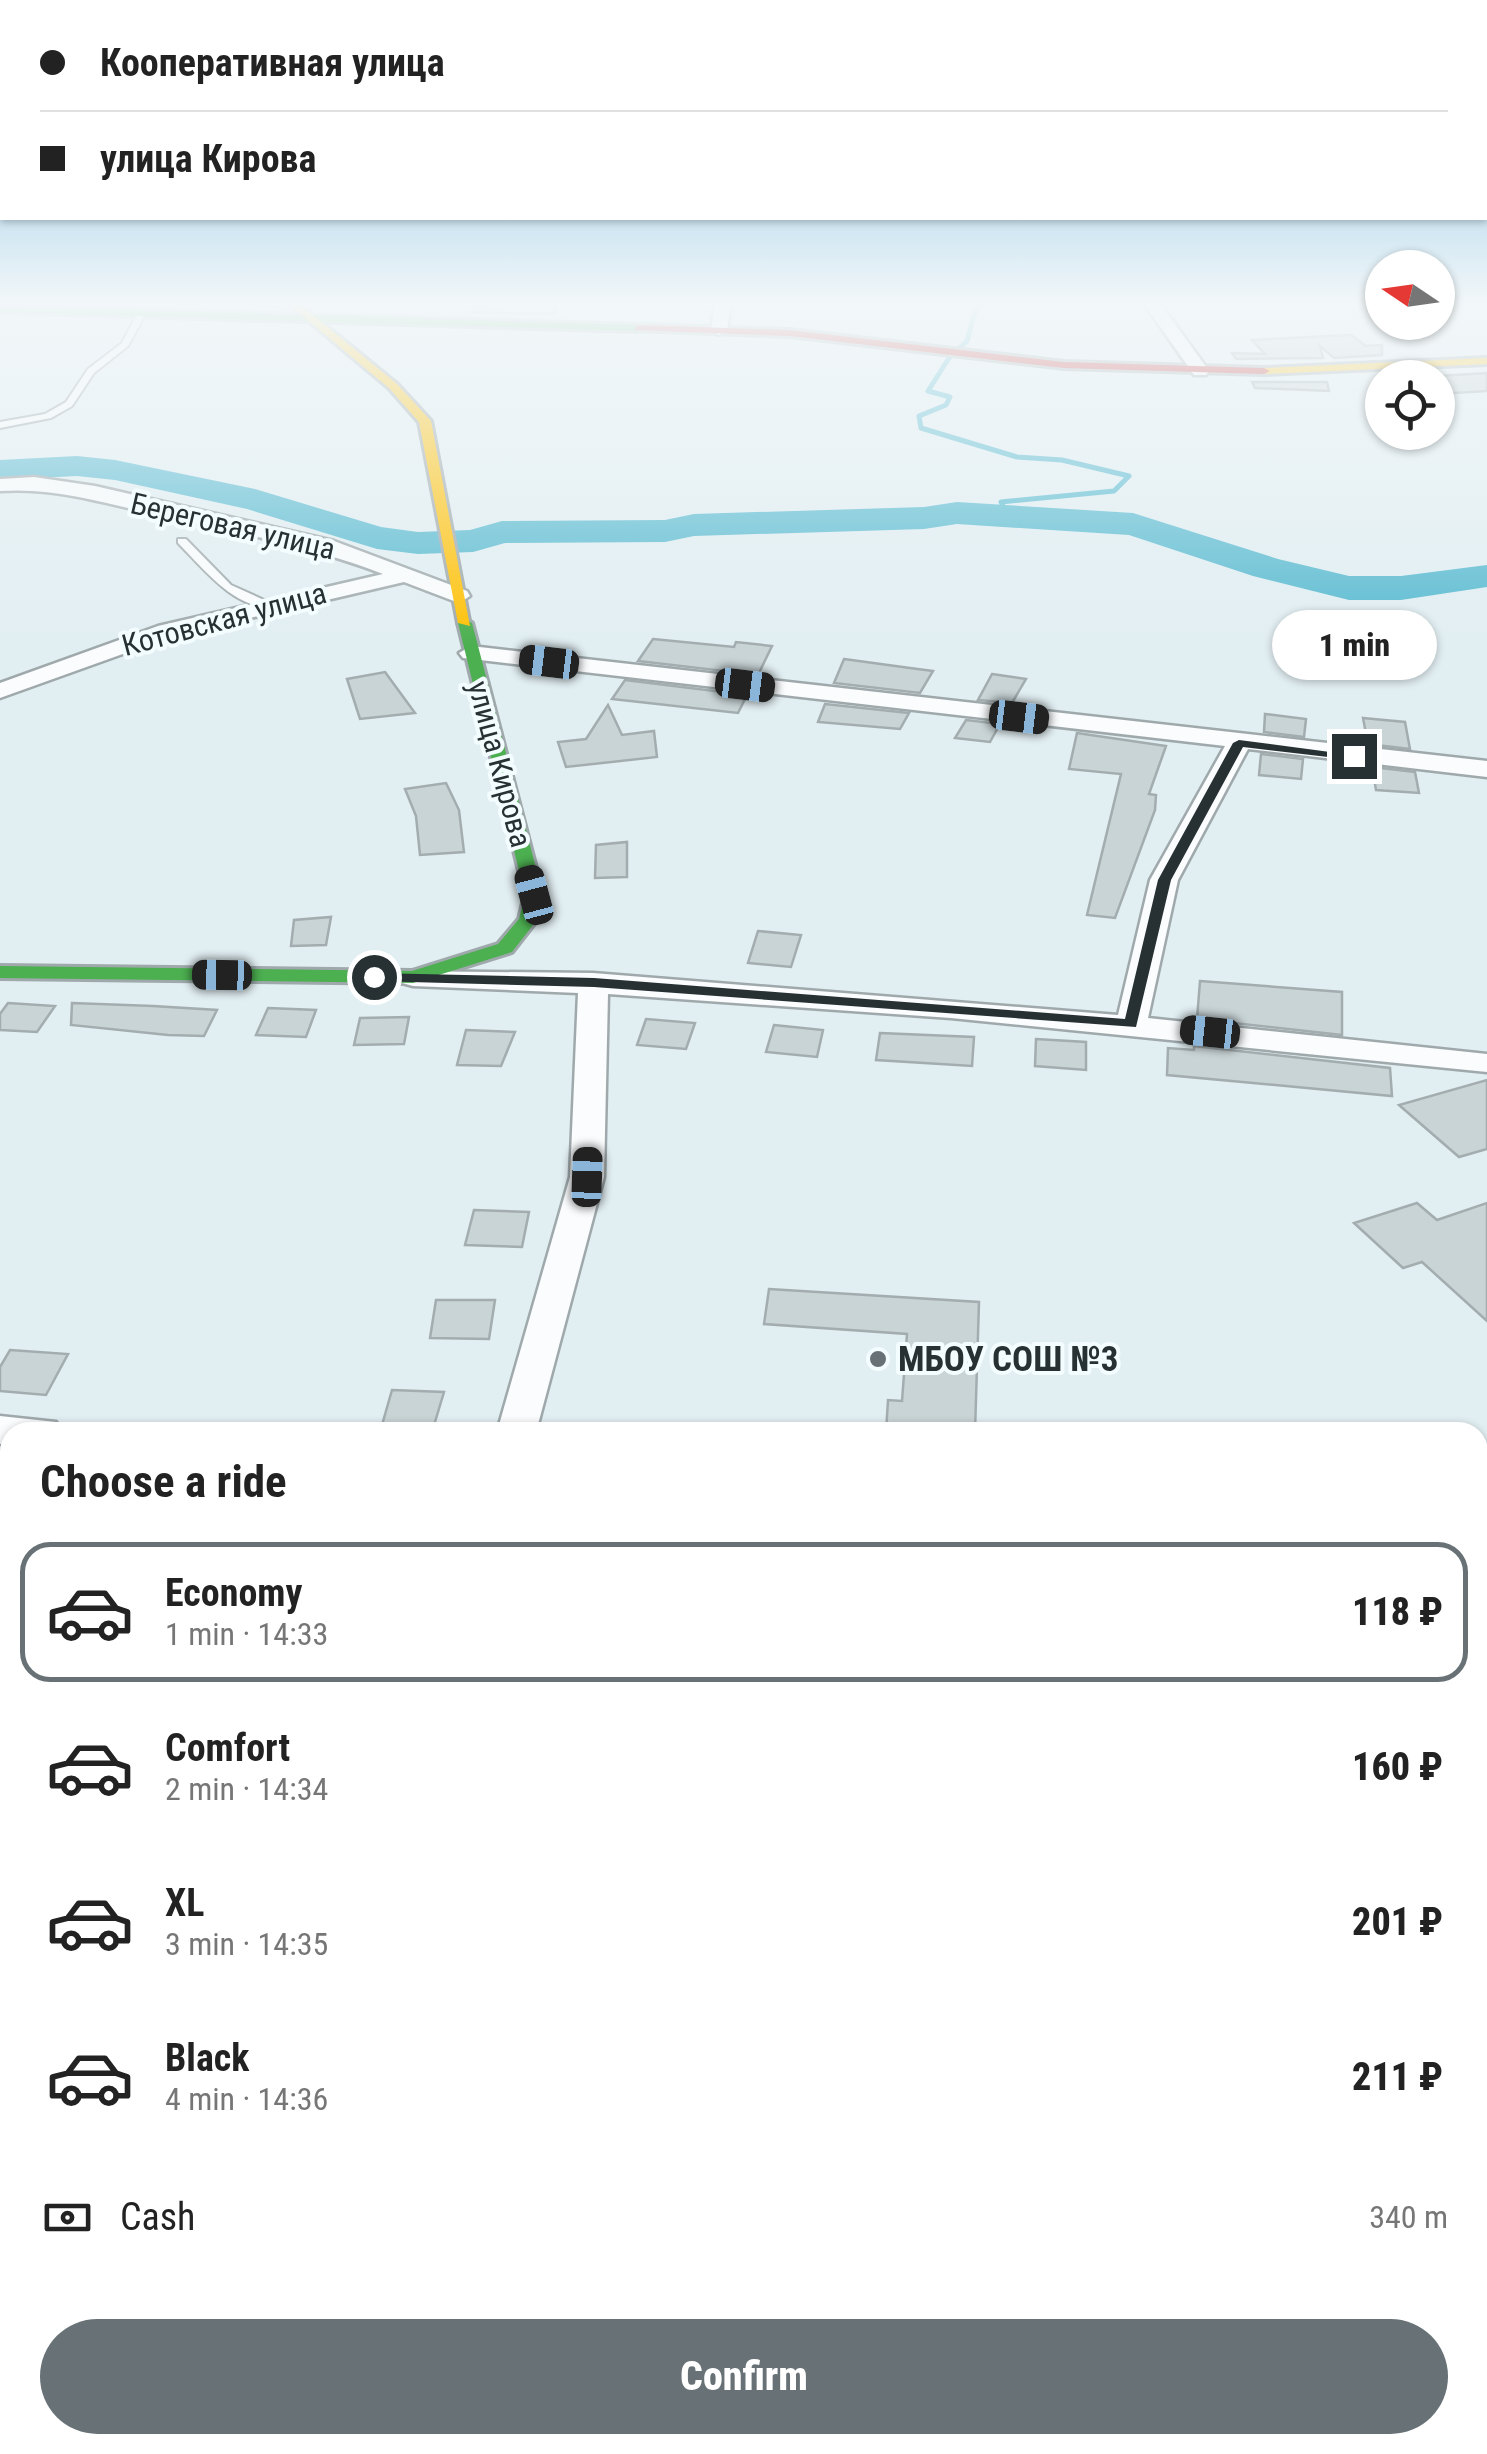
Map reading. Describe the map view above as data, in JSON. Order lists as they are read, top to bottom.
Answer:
{
  "streets": {
    "street": ["Береговая улица", "Котовская улица", "улица Кирова"]
  },
  "crossings": [
    ["Береговая улица", "Котовская улица"],
    ["Береговая улица", "улица Кирова"],
    ["Котовская улица", "улица Кирова"]
  ],
  "places": ["МБОУ СОШ №3"],
  "north": "left",
  "page": {
    "banner": ["Кооперативная улица", "улица Кирова"],
    "bubble": "1 min",
    "heading": "Choose a ride",
    "list": [
      {
        "name": "Economy",
        "note": "1 min · 14:33",
        "value": "118 ₽"
      },
      {
        "name": "Comfort",
        "note": "2 min · 14:34",
        "value": "160 ₽"
      },
      {
        "name": "XL",
        "note": "3 min · 14:35",
        "value": "201 ₽"
      },
      {
        "name": "Black",
        "note": "4 min · 14:36",
        "value": "211 ₽"
      }
    ],
    "pay": ["Cash", "340 m"],
    "buttons": "Confirm"
  }
}
